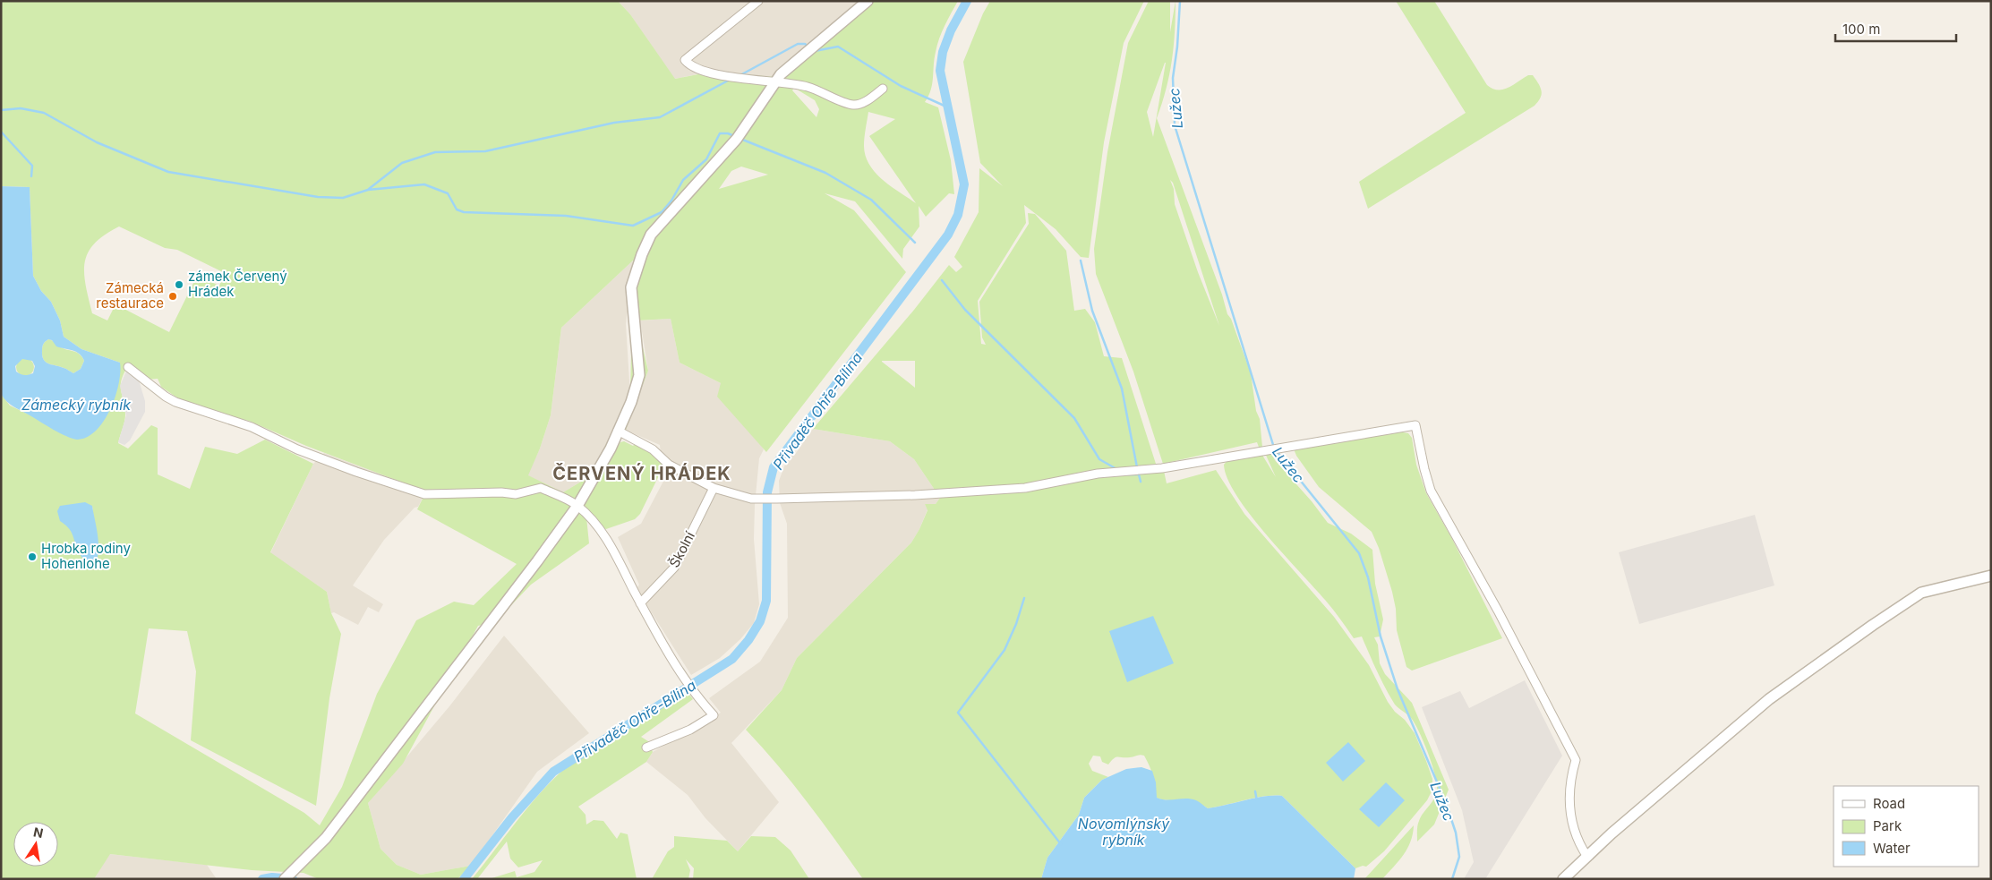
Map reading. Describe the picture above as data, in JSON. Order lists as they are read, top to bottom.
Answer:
{
  "streets": {
    "street": ["Školní"]
  },
  "districts": ["ČERVENÝ HRÁDEK"],
  "water": [
    "Lužec",
    "Zámecký rybník",
    "Přivaděč Ohře-Bílina",
    "Novomlýnský rybník"
  ],
  "places": ["zámek Červený Hrádek", "Zámecká restaurace", "Hrobka rodiny Hohenlohe"],
  "legend": ["Road", "Park", "Water"],
  "scale_bar": "100 m",
  "north": "top"
}
